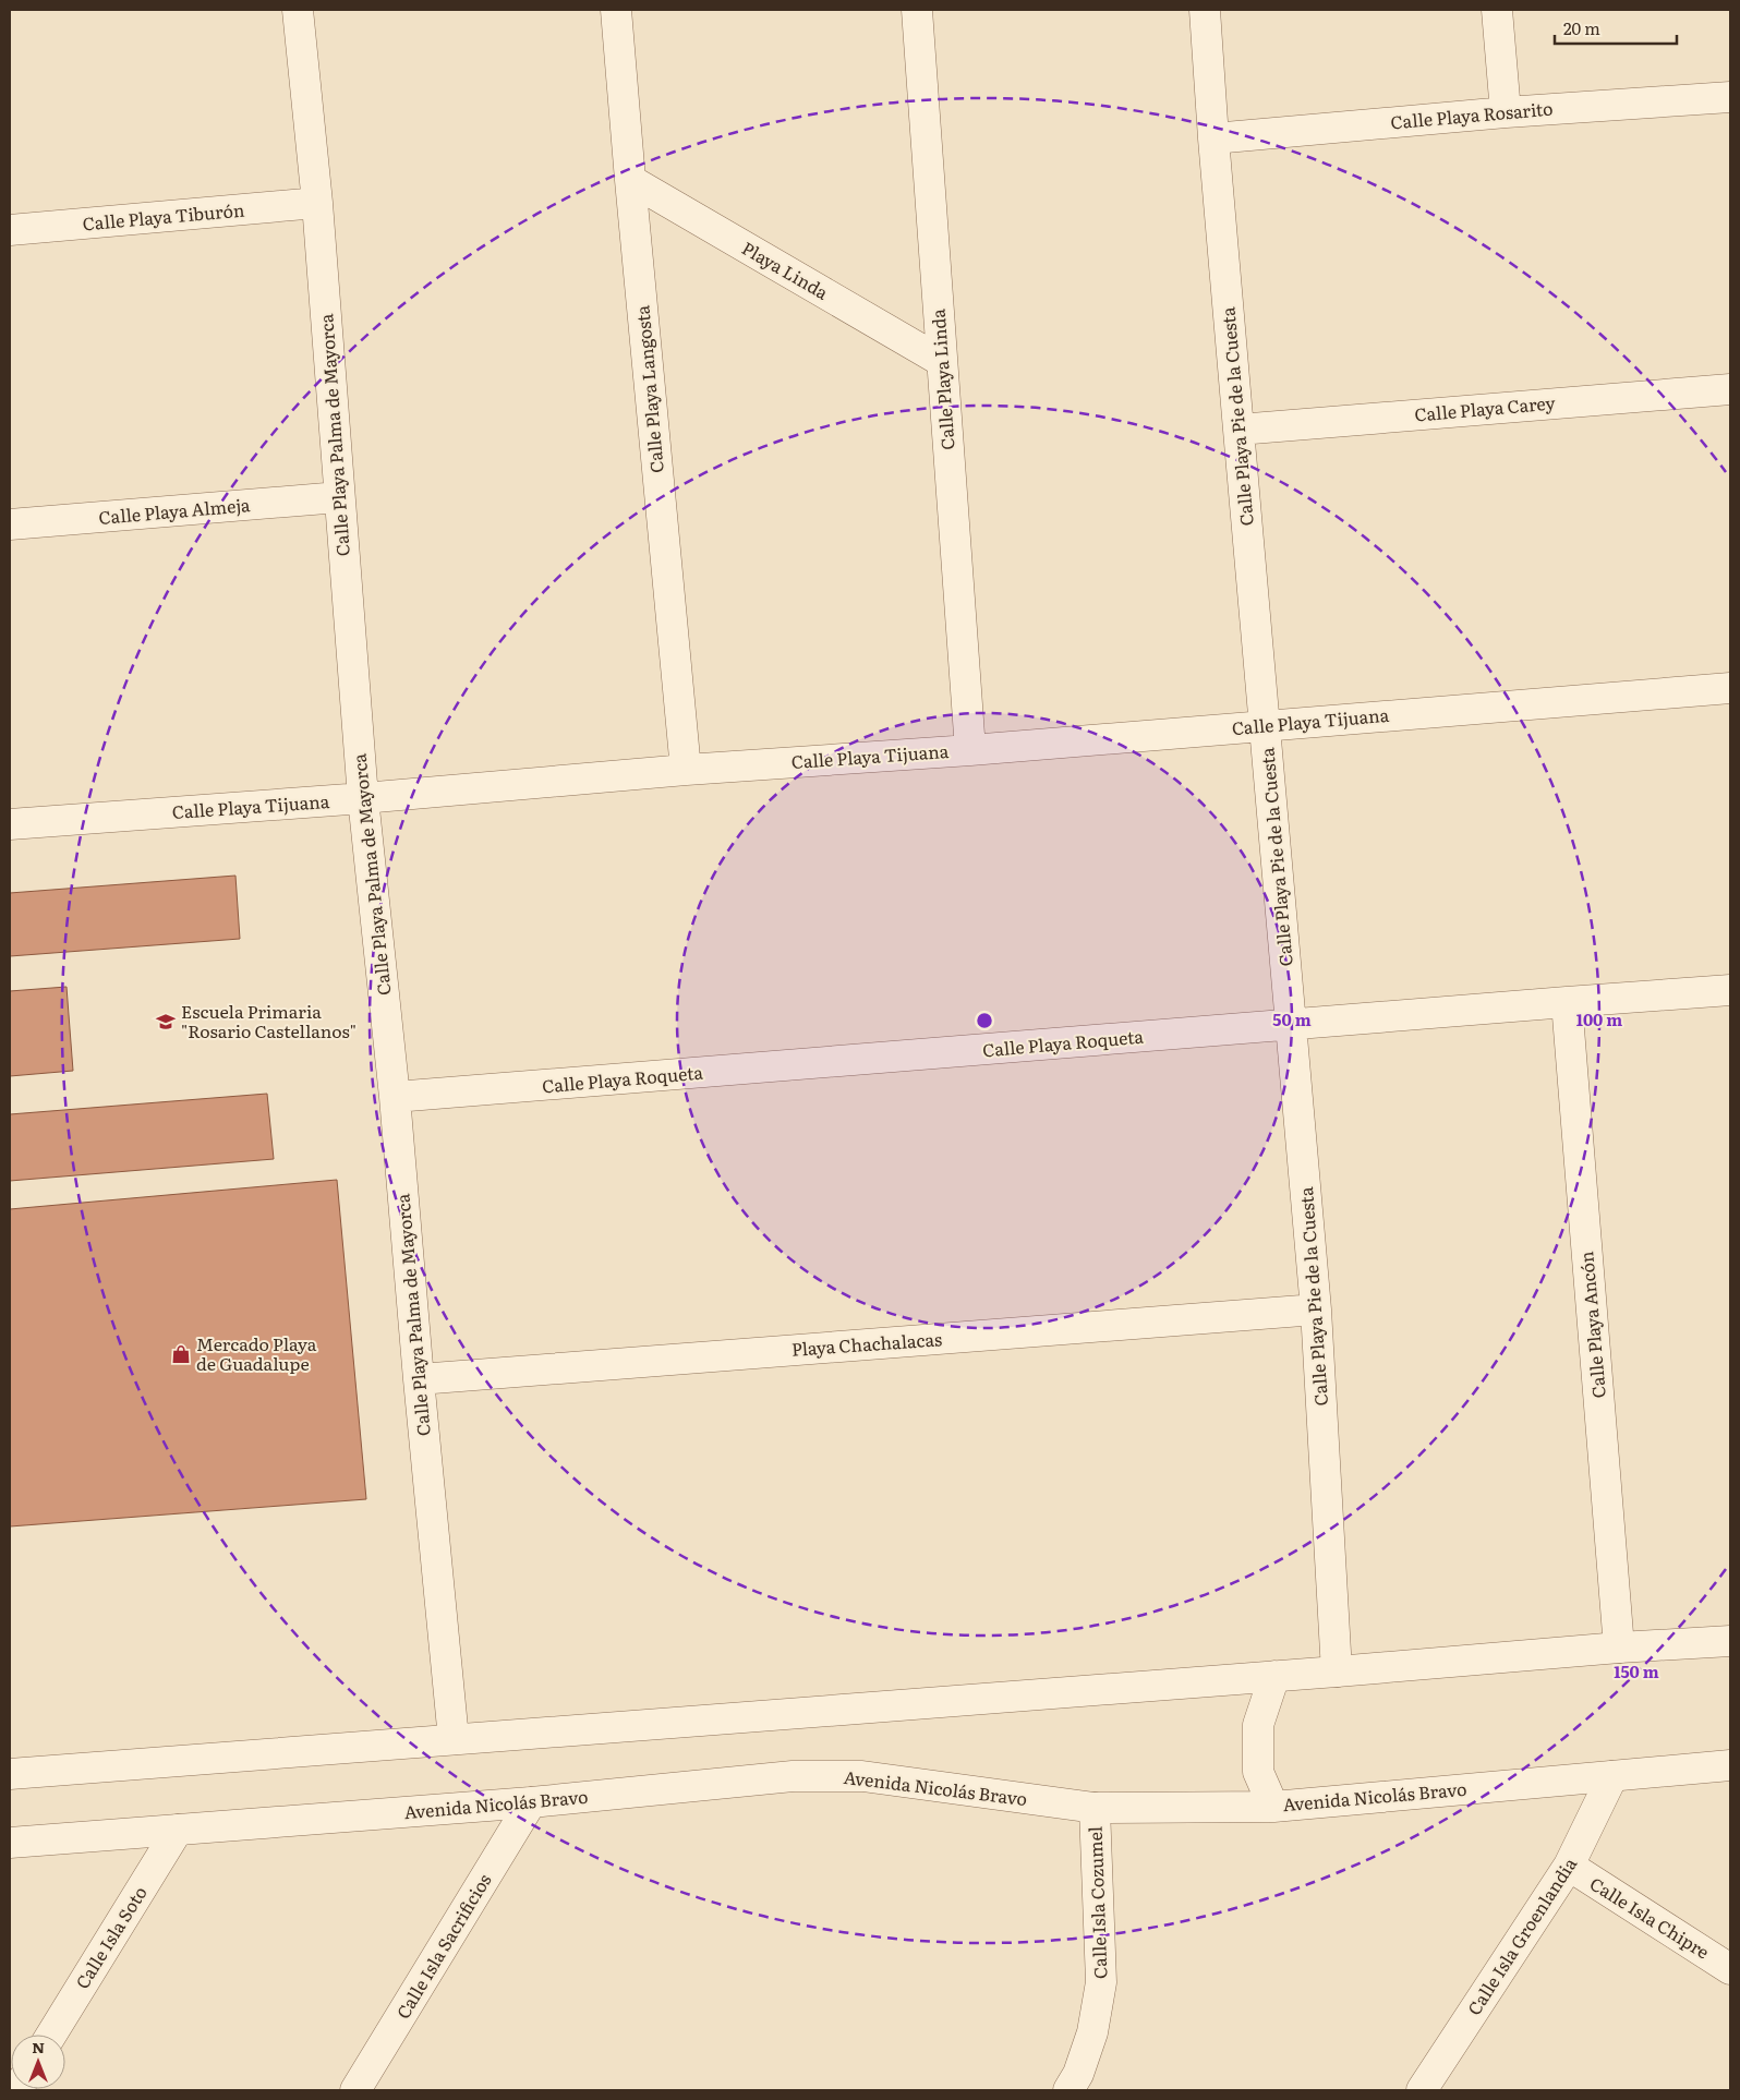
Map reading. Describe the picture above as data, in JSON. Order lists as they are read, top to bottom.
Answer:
{
  "streets": {
    "street": [
      "Calle Playa Rosarito",
      "Calle Playa Tiburón",
      "Playa Linda",
      "Calle Playa Linda",
      "Calle Playa Langosta",
      "Calle Playa Carey",
      "Calle Playa Pie de la Cuesta",
      "Calle Playa Palma de Mayorca",
      "Calle Playa Almeja",
      "Calle Playa Tijuana",
      "Calle Playa Roqueta",
      "Calle Playa Ancón",
      "Playa Chachalacas",
      "Avenida Nicolás Bravo",
      "Calle Isla Cozumel",
      "Calle Isla Chipre",
      "Calle Isla Groenlandia",
      "Calle Isla Soto",
      "Calle Isla Sacrificios"
    ]
  },
  "crossings": [
    ["Calle Playa Rosarito", "Calle Playa Pie de la Cuesta"],
    ["Calle Playa Tiburón", "Calle Playa Palma de Mayorca"],
    ["Playa Linda", "Calle Playa Linda"],
    ["Playa Linda", "Calle Playa Langosta"],
    ["Calle Playa Linda", "Calle Playa Tijuana"],
    ["Calle Playa Langosta", "Calle Playa Tijuana"],
    ["Calle Playa Carey", "Calle Playa Pie de la Cuesta"],
    ["Calle Playa Pie de la Cuesta", "Calle Playa Tijuana"],
    ["Calle Playa Pie de la Cuesta", "Calle Playa Roqueta"],
    ["Calle Playa Pie de la Cuesta", "Playa Chachalacas"],
    ["Calle Playa Palma de Mayorca", "Calle Playa Almeja"],
    ["Calle Playa Palma de Mayorca", "Calle Playa Tijuana"],
    ["Calle Playa Palma de Mayorca", "Calle Playa Roqueta"],
    ["Calle Playa Palma de Mayorca", "Playa Chachalacas"],
    ["Calle Playa Roqueta", "Calle Playa Ancón"],
    ["Avenida Nicolás Bravo", "Calle Isla Cozumel"],
    ["Avenida Nicolás Bravo", "Calle Isla Groenlandia"],
    ["Avenida Nicolás Bravo", "Calle Isla Soto"],
    ["Avenida Nicolás Bravo", "Calle Isla Sacrificios"],
    ["Calle Isla Chipre", "Calle Isla Groenlandia"]
  ],
  "places": {
    "school or university": ["Escuela Primaria \"Rosario Castellanos\""],
    "shop": ["Mercado Playa de Guadalupe"]
  },
  "scale_bar": "20 m",
  "north": "top",
  "rings": ["50 m", "100 m", "150 m"]
}
